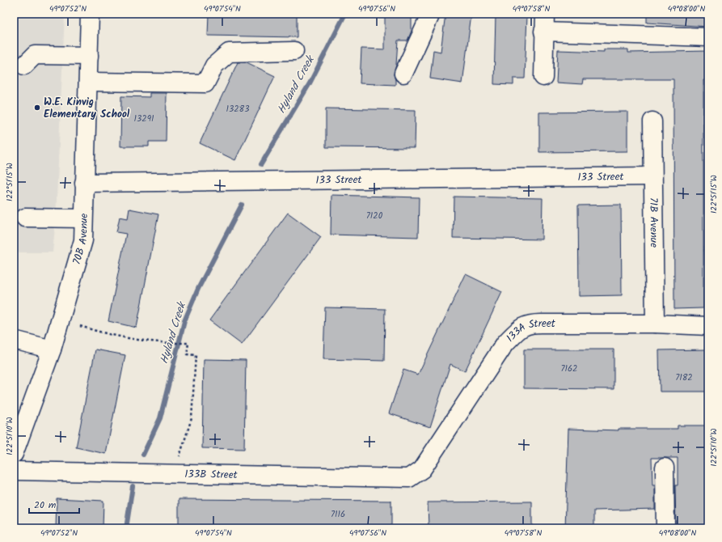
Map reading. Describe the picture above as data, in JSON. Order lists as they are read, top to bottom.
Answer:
{
  "streets": {
    "street": [
      "133 Street",
      "71B Avenue",
      "70B Avenue",
      "133A Street",
      "133B Street"
    ]
  },
  "crossings": [
    ["133 Street", "71B Avenue"],
    ["133 Street", "70B Avenue"],
    ["71B Avenue", "133A Street"],
    ["133A Street", "133B Street"]
  ],
  "water": ["Hyland Creek"],
  "places": ["W.E. Kinvig Elementary School"],
  "house_numbers": [
    "13283",
    "13291",
    "7120",
    "7162",
    "7182",
    "7116"
  ],
  "scale_bar": "20 m",
  "coordinates": [
    "49°07'52\"N",
    "49°07'54\"N",
    "49°07'56\"N",
    "49°07'58\"N",
    "49°08'00\"N",
    "122°51'15\"W",
    "122°51'10\"W"
  ]
}
